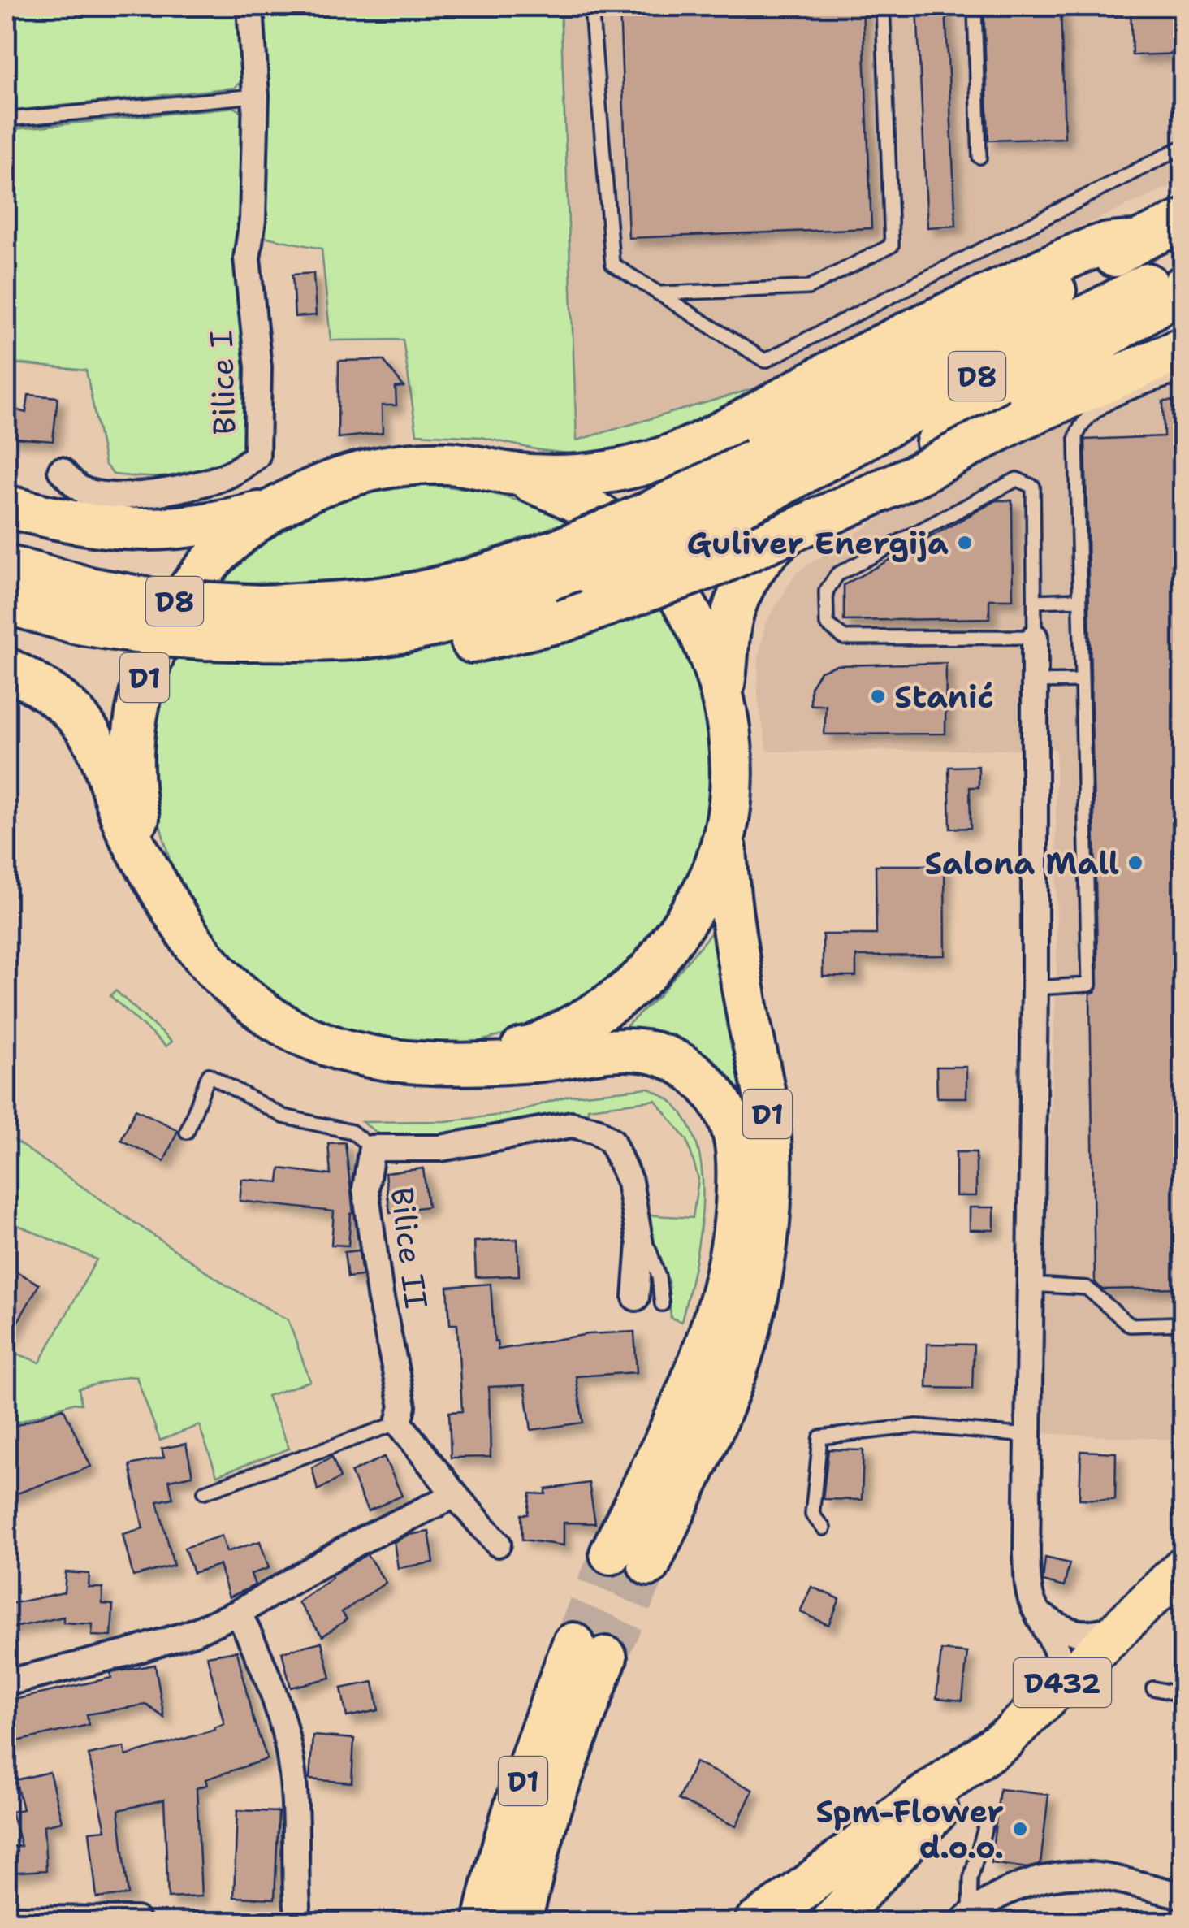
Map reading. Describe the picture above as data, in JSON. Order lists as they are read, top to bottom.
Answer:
{
  "streets": {
    "highway": ["D8", "D1"],
    "main road": ["D432"],
    "street": ["Bilice I", "Bilice II"]
  },
  "places": [
    "Guliver Energija",
    "Stanić",
    "Salona Mall",
    "Spm-Flower d.o.o."
  ]
}
